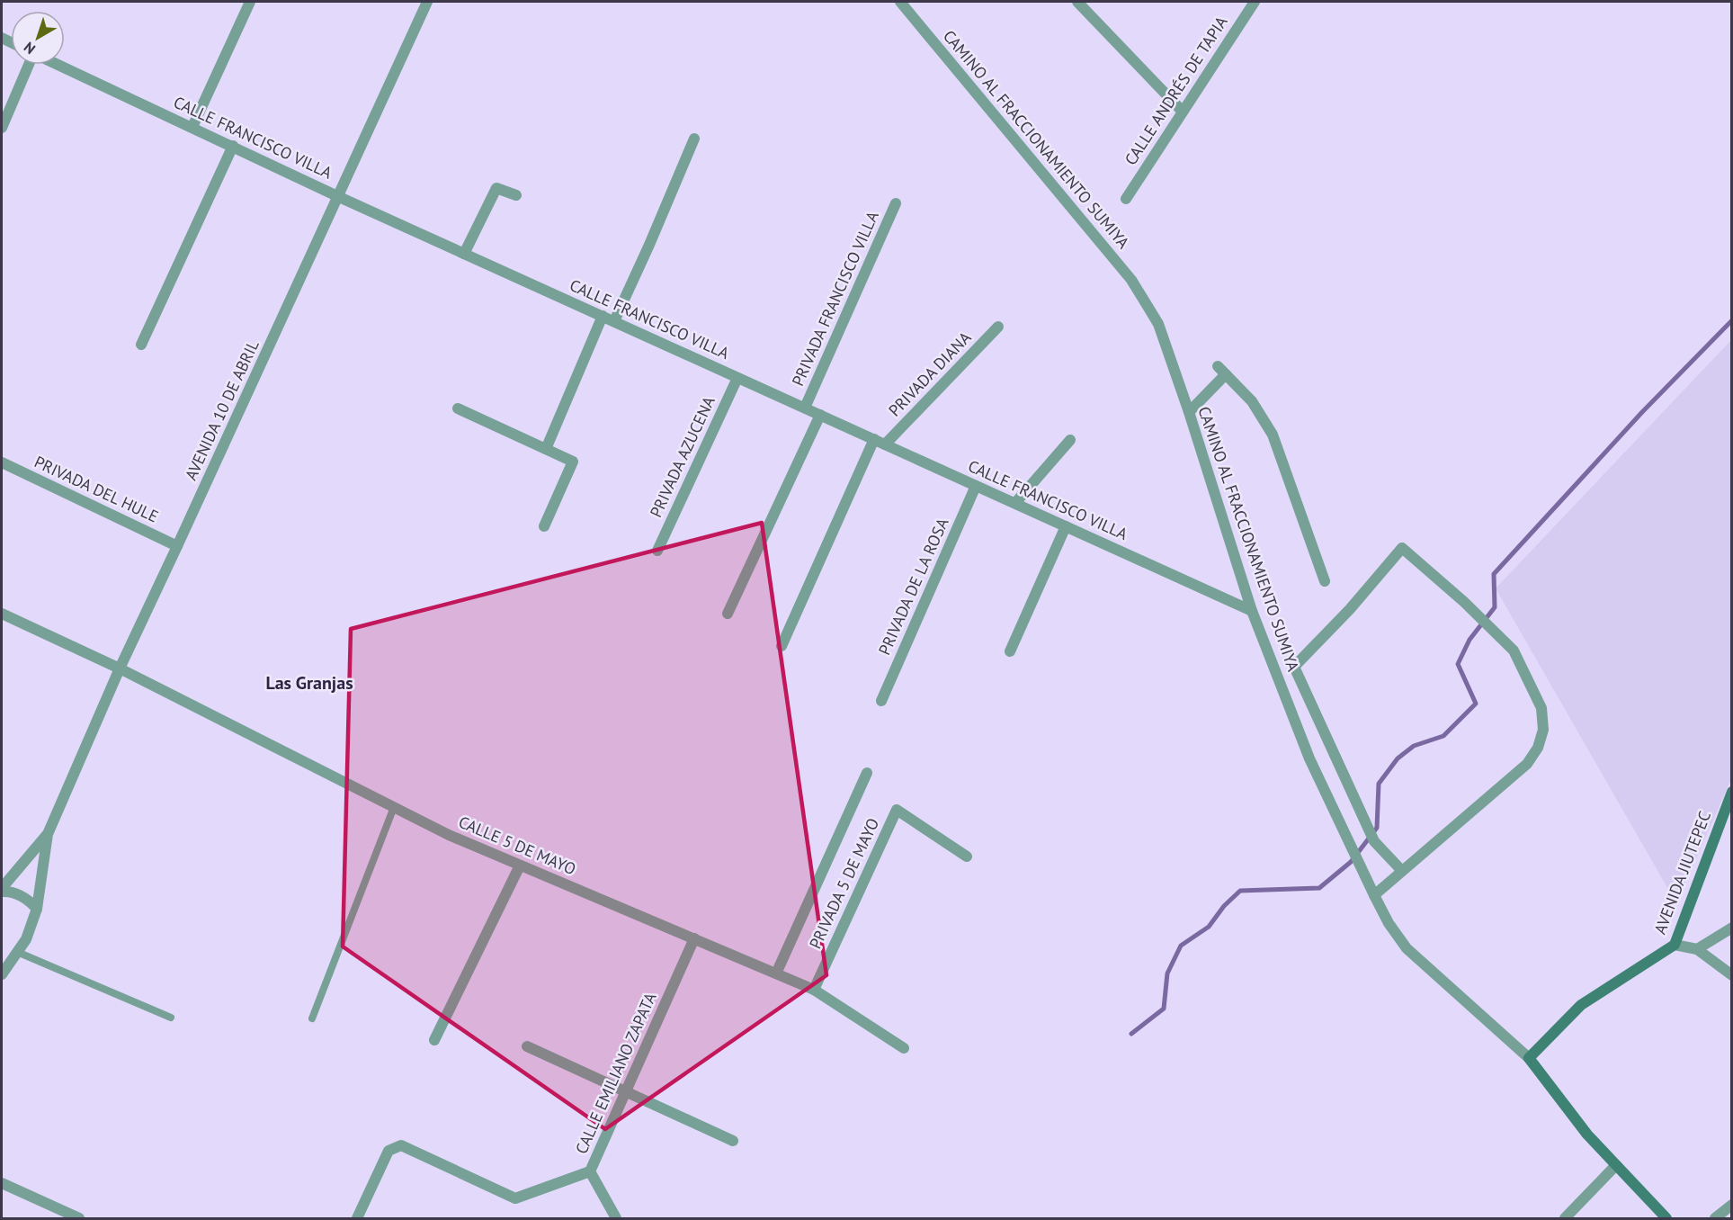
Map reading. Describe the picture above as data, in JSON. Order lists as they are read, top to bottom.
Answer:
{
  "streets": {
    "main road": ["CAMINO AL FRACCIONAMIENTO SUMIYA", "AVENIDA JIUTEPEC"],
    "street": [
      "CALLE ANDRÉS DE TAPIA",
      "CALLE FRANCISCO VILLA",
      "PRIVADA FRANCISCO VILLA",
      "PRIVADA DIANA",
      "AVENIDA 10 DE ABRIL",
      "PRIVADA AZUCENA",
      "PRIVADA DEL HULE",
      "PRIVADA DE LA ROSA",
      "CALLE 5 DE MAYO",
      "PRIVADA 5 DE MAYO",
      "CALLE EMILIANO ZAPATA"
    ]
  },
  "crossings": [
    ["CALLE FRANCISCO VILLA", "CAMINO AL FRACCIONAMIENTO SUMIYA"],
    ["CALLE FRANCISCO VILLA", "PRIVADA FRANCISCO VILLA"],
    ["CALLE FRANCISCO VILLA", "PRIVADA DIANA"],
    ["CALLE FRANCISCO VILLA", "AVENIDA 10 DE ABRIL"],
    ["CALLE FRANCISCO VILLA", "PRIVADA AZUCENA"],
    ["CALLE FRANCISCO VILLA", "PRIVADA DE LA ROSA"],
    ["CAMINO AL FRACCIONAMIENTO SUMIYA", "AVENIDA JIUTEPEC"],
    ["AVENIDA 10 DE ABRIL", "PRIVADA DEL HULE"],
    ["AVENIDA 10 DE ABRIL", "CALLE 5 DE MAYO"],
    ["CALLE 5 DE MAYO", "PRIVADA 5 DE MAYO"],
    ["CALLE 5 DE MAYO", "CALLE EMILIANO ZAPATA"]
  ],
  "districts": ["Las Granjas"],
  "north": "bottom left"
}
